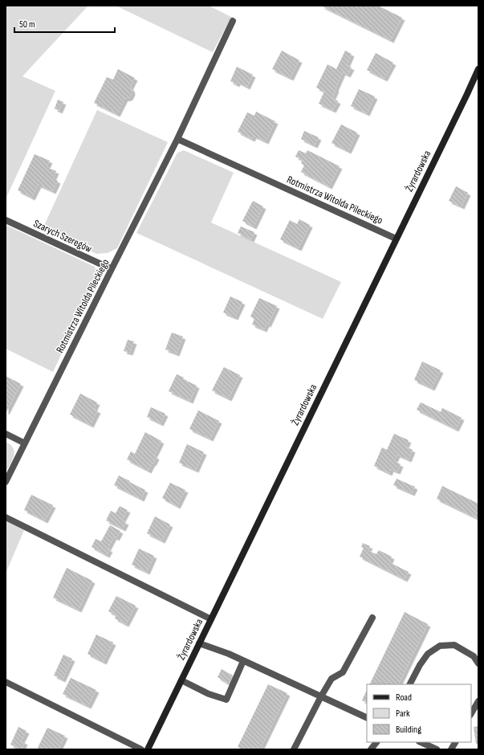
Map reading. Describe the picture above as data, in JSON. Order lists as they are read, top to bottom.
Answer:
{
  "streets": {
    "main road": ["Żyrardowska"],
    "street": ["Rotmistrza Witolda Pileckiego", "Szarych Szeregów"]
  },
  "crossings": [
    ["Żyrardowska", "Rotmistrza Witolda Pileckiego"],
    ["Rotmistrza Witolda Pileckiego", "Szarych Szeregów"]
  ],
  "legend": ["Road", "Park", "Building"],
  "scale_bar": "50 m"
}
